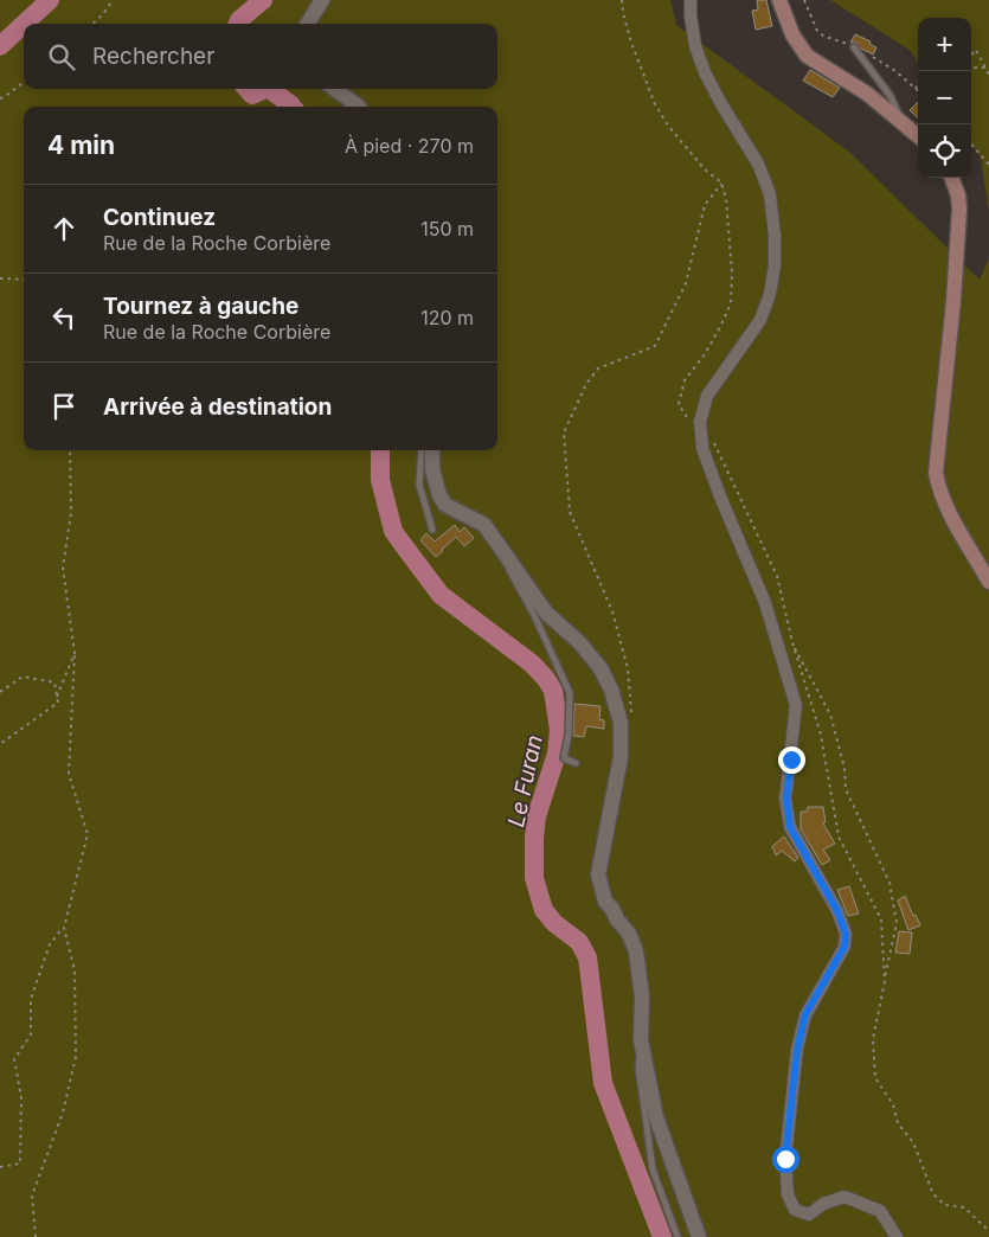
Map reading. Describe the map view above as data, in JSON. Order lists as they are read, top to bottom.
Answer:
{
  "water": ["Le Furan"],
  "page": {
    "map_buttons": ["+", "−"],
    "search": "Rechercher",
    "heading": ["4 min", "À pied · 270 m"],
    "list": [
      ["Continuez", "Rue de la Roche Corbière", "150 m"],
      ["Tournez à gauche", "Rue de la Roche Corbière", "120 m"],
      "Arrivée à destination"
    ]
  }
}
